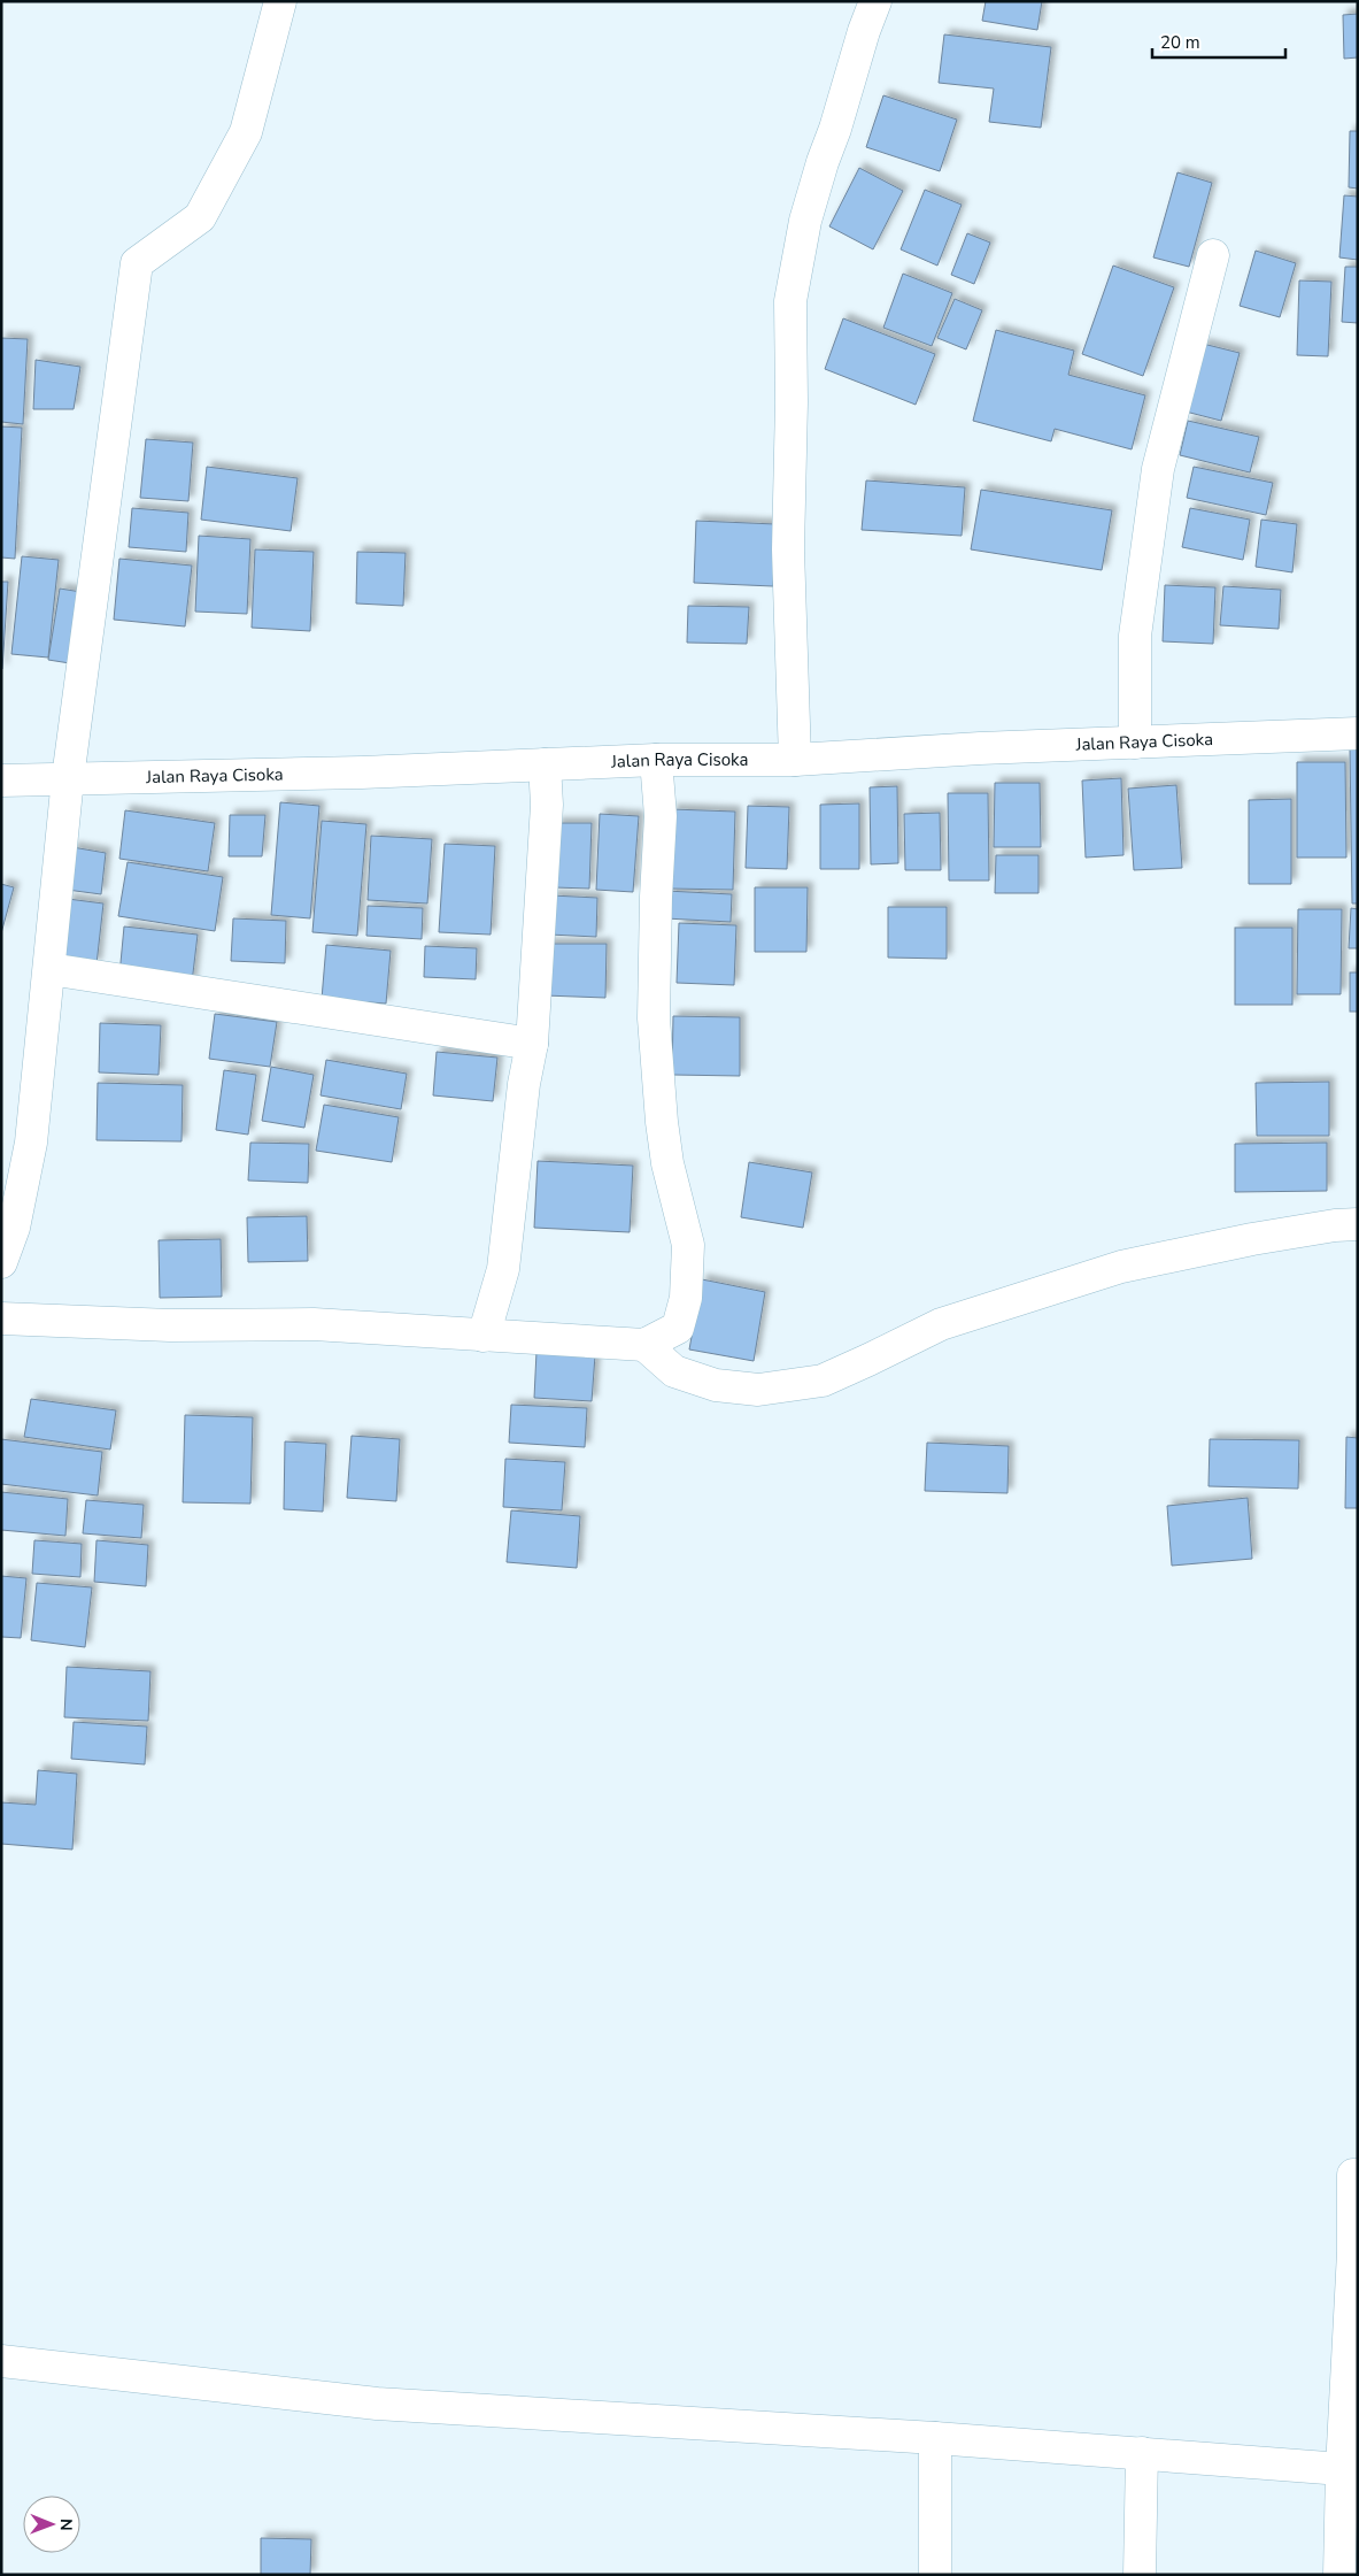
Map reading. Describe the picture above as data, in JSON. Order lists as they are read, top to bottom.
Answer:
{
  "streets": {
    "street": ["Jalan Raya Cisoka"]
  },
  "scale_bar": "20 m",
  "north": "right"
}
